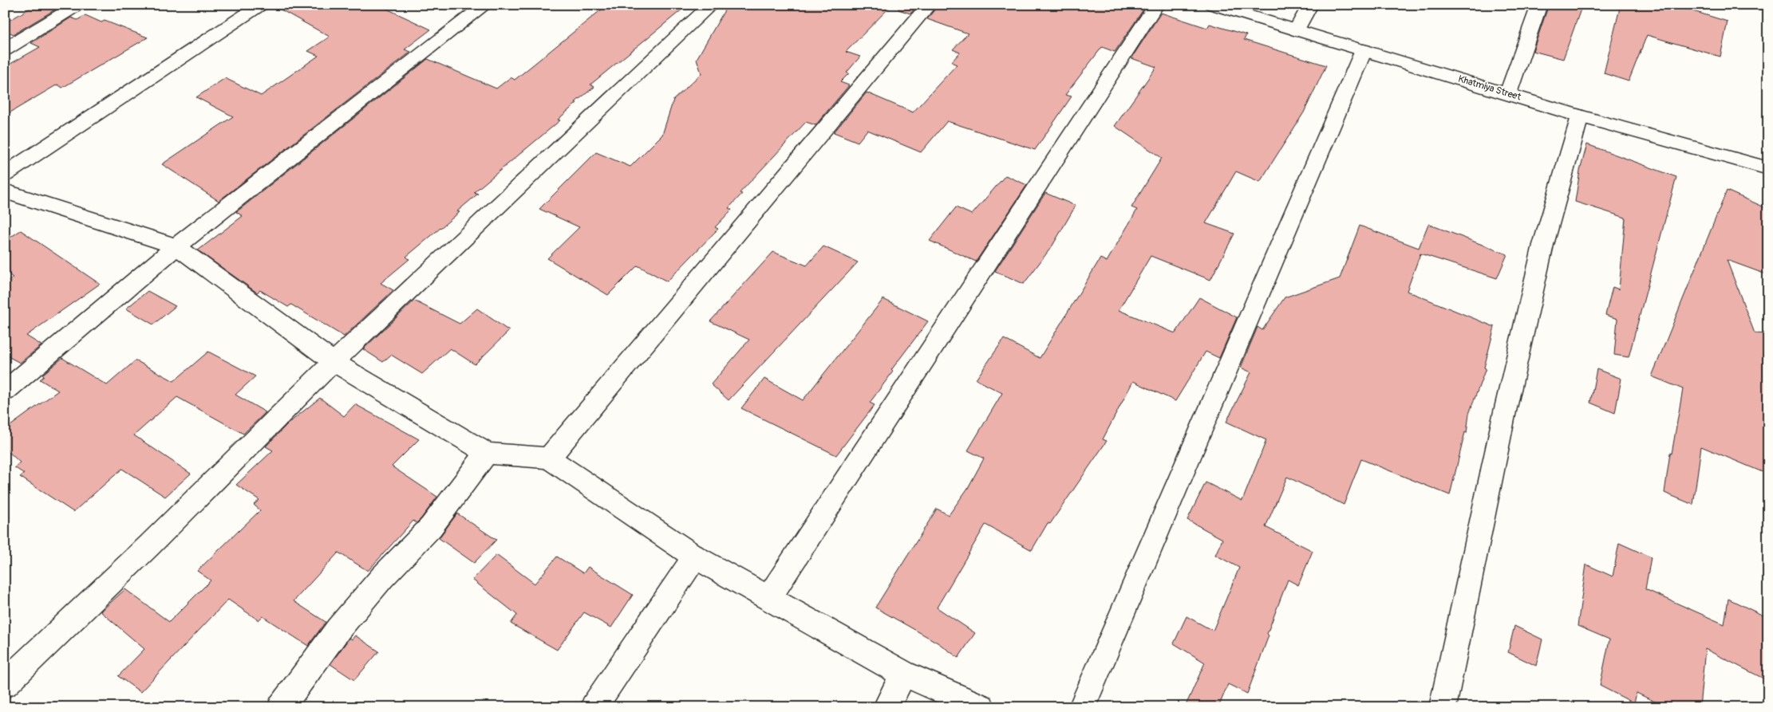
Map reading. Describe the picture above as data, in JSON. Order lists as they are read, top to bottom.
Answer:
{
  "streets": {
    "street": ["Khatmiya Street"]
  }
}
